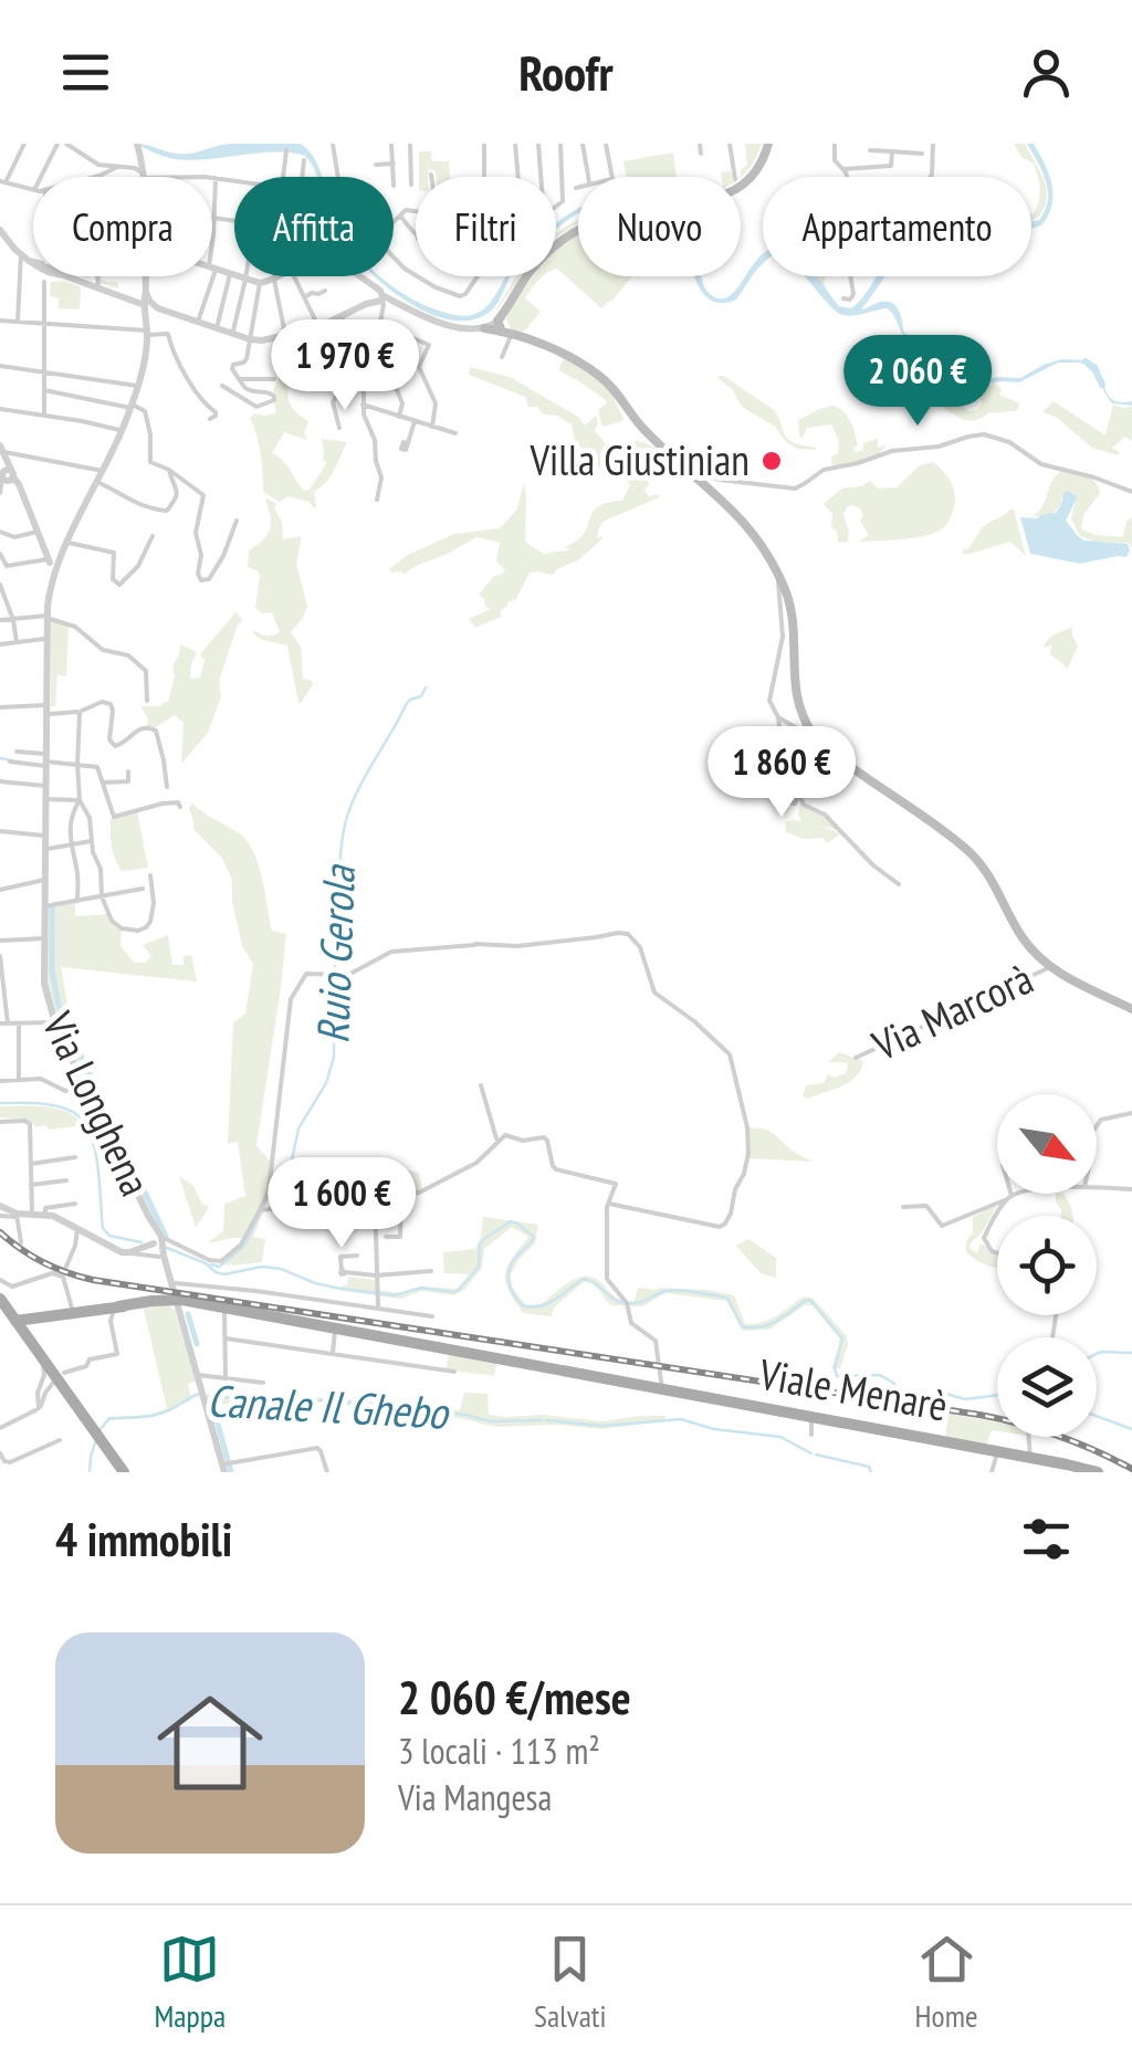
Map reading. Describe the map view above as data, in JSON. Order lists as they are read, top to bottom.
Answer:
{
  "streets": {
    "main road": ["Viale Menarè"],
    "street": ["Via Marcorà", "Via Longhena"]
  },
  "water": ["Ruio Gerola", "Canale Il Ghebo"],
  "places": ["Villa Giustinian"],
  "north": "bottom right",
  "page": {
    "header": "Roofr",
    "chip": [
      "Compra",
      "Affitta",
      "Filtri",
      "Nuovo",
      "Appartamento"
    ],
    "price": [
      "1 970 €",
      "2 060 €",
      "1 860 €",
      "1 600 €"
    ],
    "heading": "4 immobili",
    "list": [
      {
        "name": "2 060 €/mese",
        "note": "3 locali · 113 m² · Via Mangesa"
      }
    ],
    "tabs": ["Mappa", "Salvati", "Home"]
  }
}
